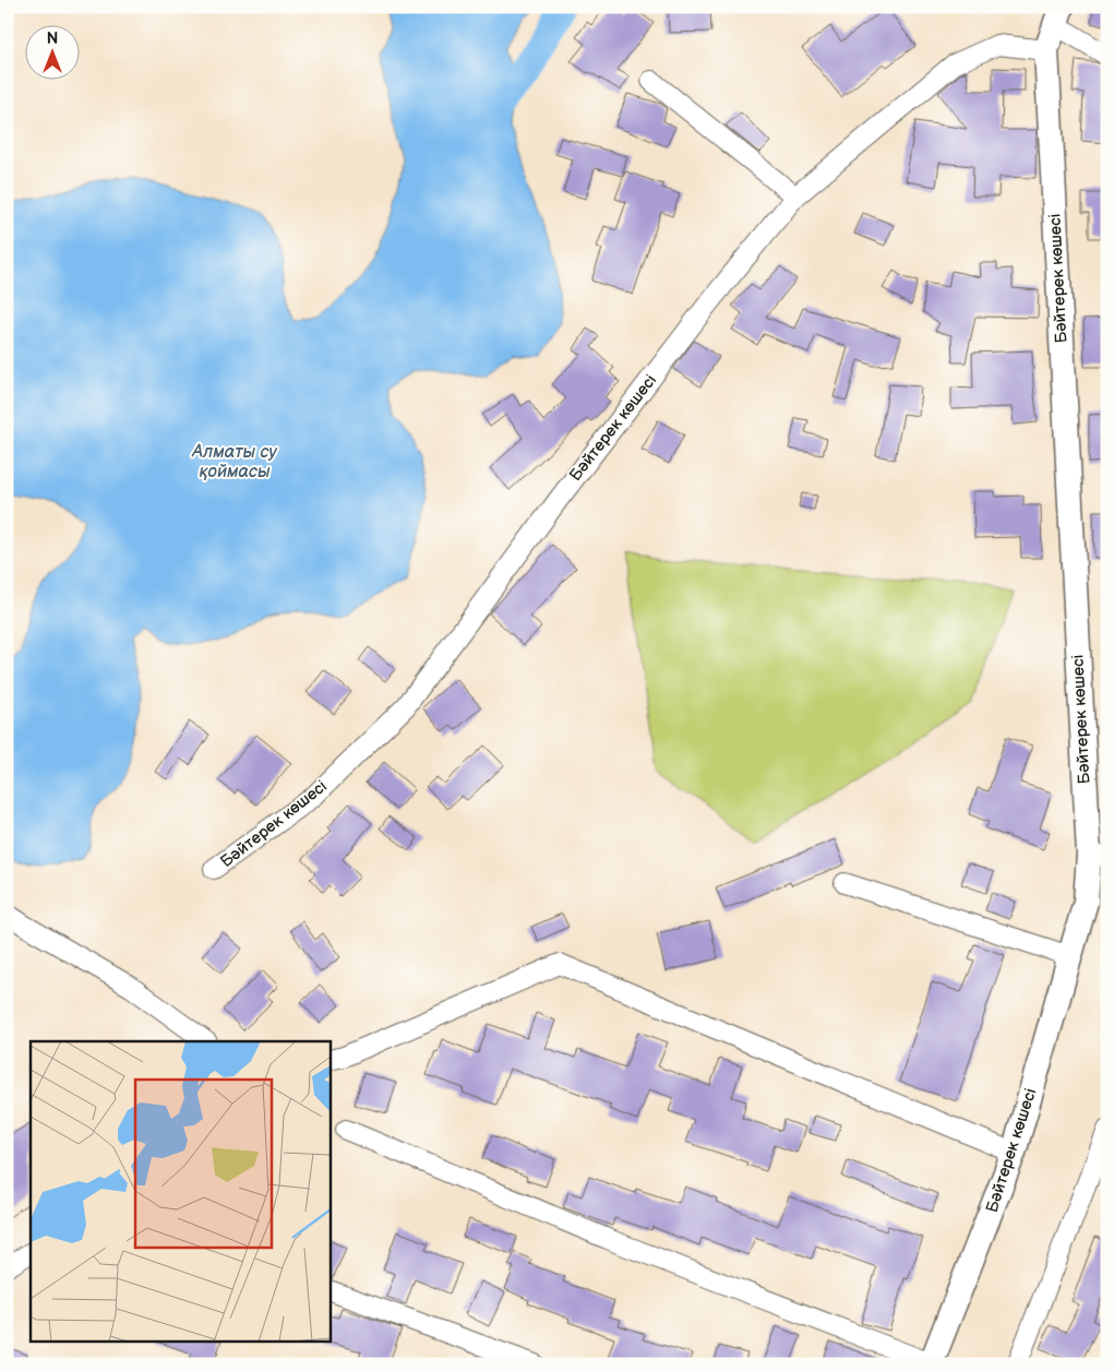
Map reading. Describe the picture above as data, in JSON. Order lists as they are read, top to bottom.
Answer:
{
  "streets": {
    "street": ["Бәйтерек көшесі"]
  },
  "water": ["Алматы су қоймасы"],
  "north": "top"
}
